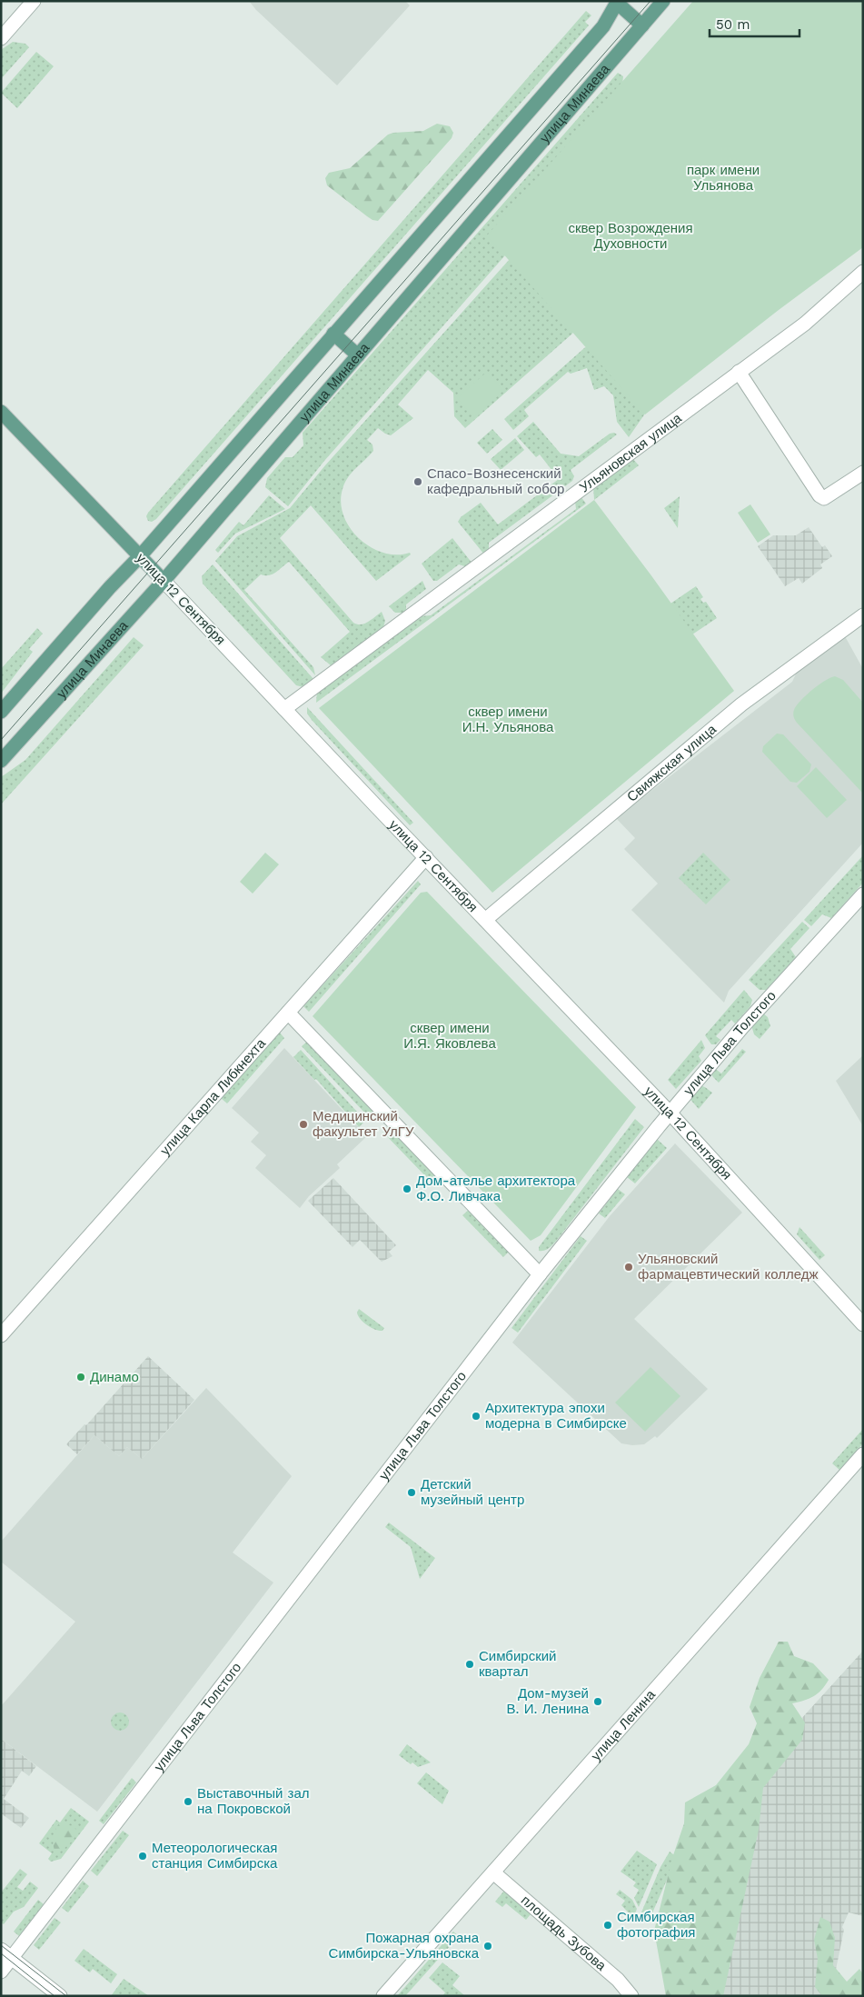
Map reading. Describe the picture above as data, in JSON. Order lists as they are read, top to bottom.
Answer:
{
  "streets": {
    "main road": ["улица Минаева", "улица 12 Сентября"],
    "street": [
      "Ульяновская улица",
      "Свияжская улица",
      "улица Льва Толстого",
      "улица Карла Либкнехта",
      "улица Ленина",
      "площадь Зубова"
    ]
  },
  "crossings": [
    ["улица Минаева", "улица 12 Сентября"],
    ["Ульяновская улица", "улица 12 Сентября"],
    ["улица 12 Сентября", "Свияжская улица"],
    ["улица 12 Сентября", "улица Льва Толстого"],
    ["улица 12 Сентября", "улица Карла Либкнехта"],
    ["улица Ленина", "площадь Зубова"]
  ],
  "parks": [
    "парк имени Ульянова",
    "сквер Возрождения Духовности",
    "сквер имени И.Н. Ульянова",
    "сквер имени И.Я. Яковлева"
  ],
  "places": [
    "Спасо-Вознесенский кафедральный собор",
    "Медицинский факультет УлГУ",
    "Дом-ателье архитектора Ф.О. Ливчака",
    "Ульяновский фaрмацевтический колледж",
    "Динамо",
    "Архитектура эпохи модерна в Симбирске",
    "Детский музейный центр",
    "Симбирский квартал",
    "Дом-музей В. И. Ленина",
    "Выставочный зал на Покровской",
    "Метеорологическая станция Симбирска",
    "Симбирская фотография",
    "Пожарная охрана Симбирска-Ульяновска"
  ],
  "scale_bar": "50 m"
}
